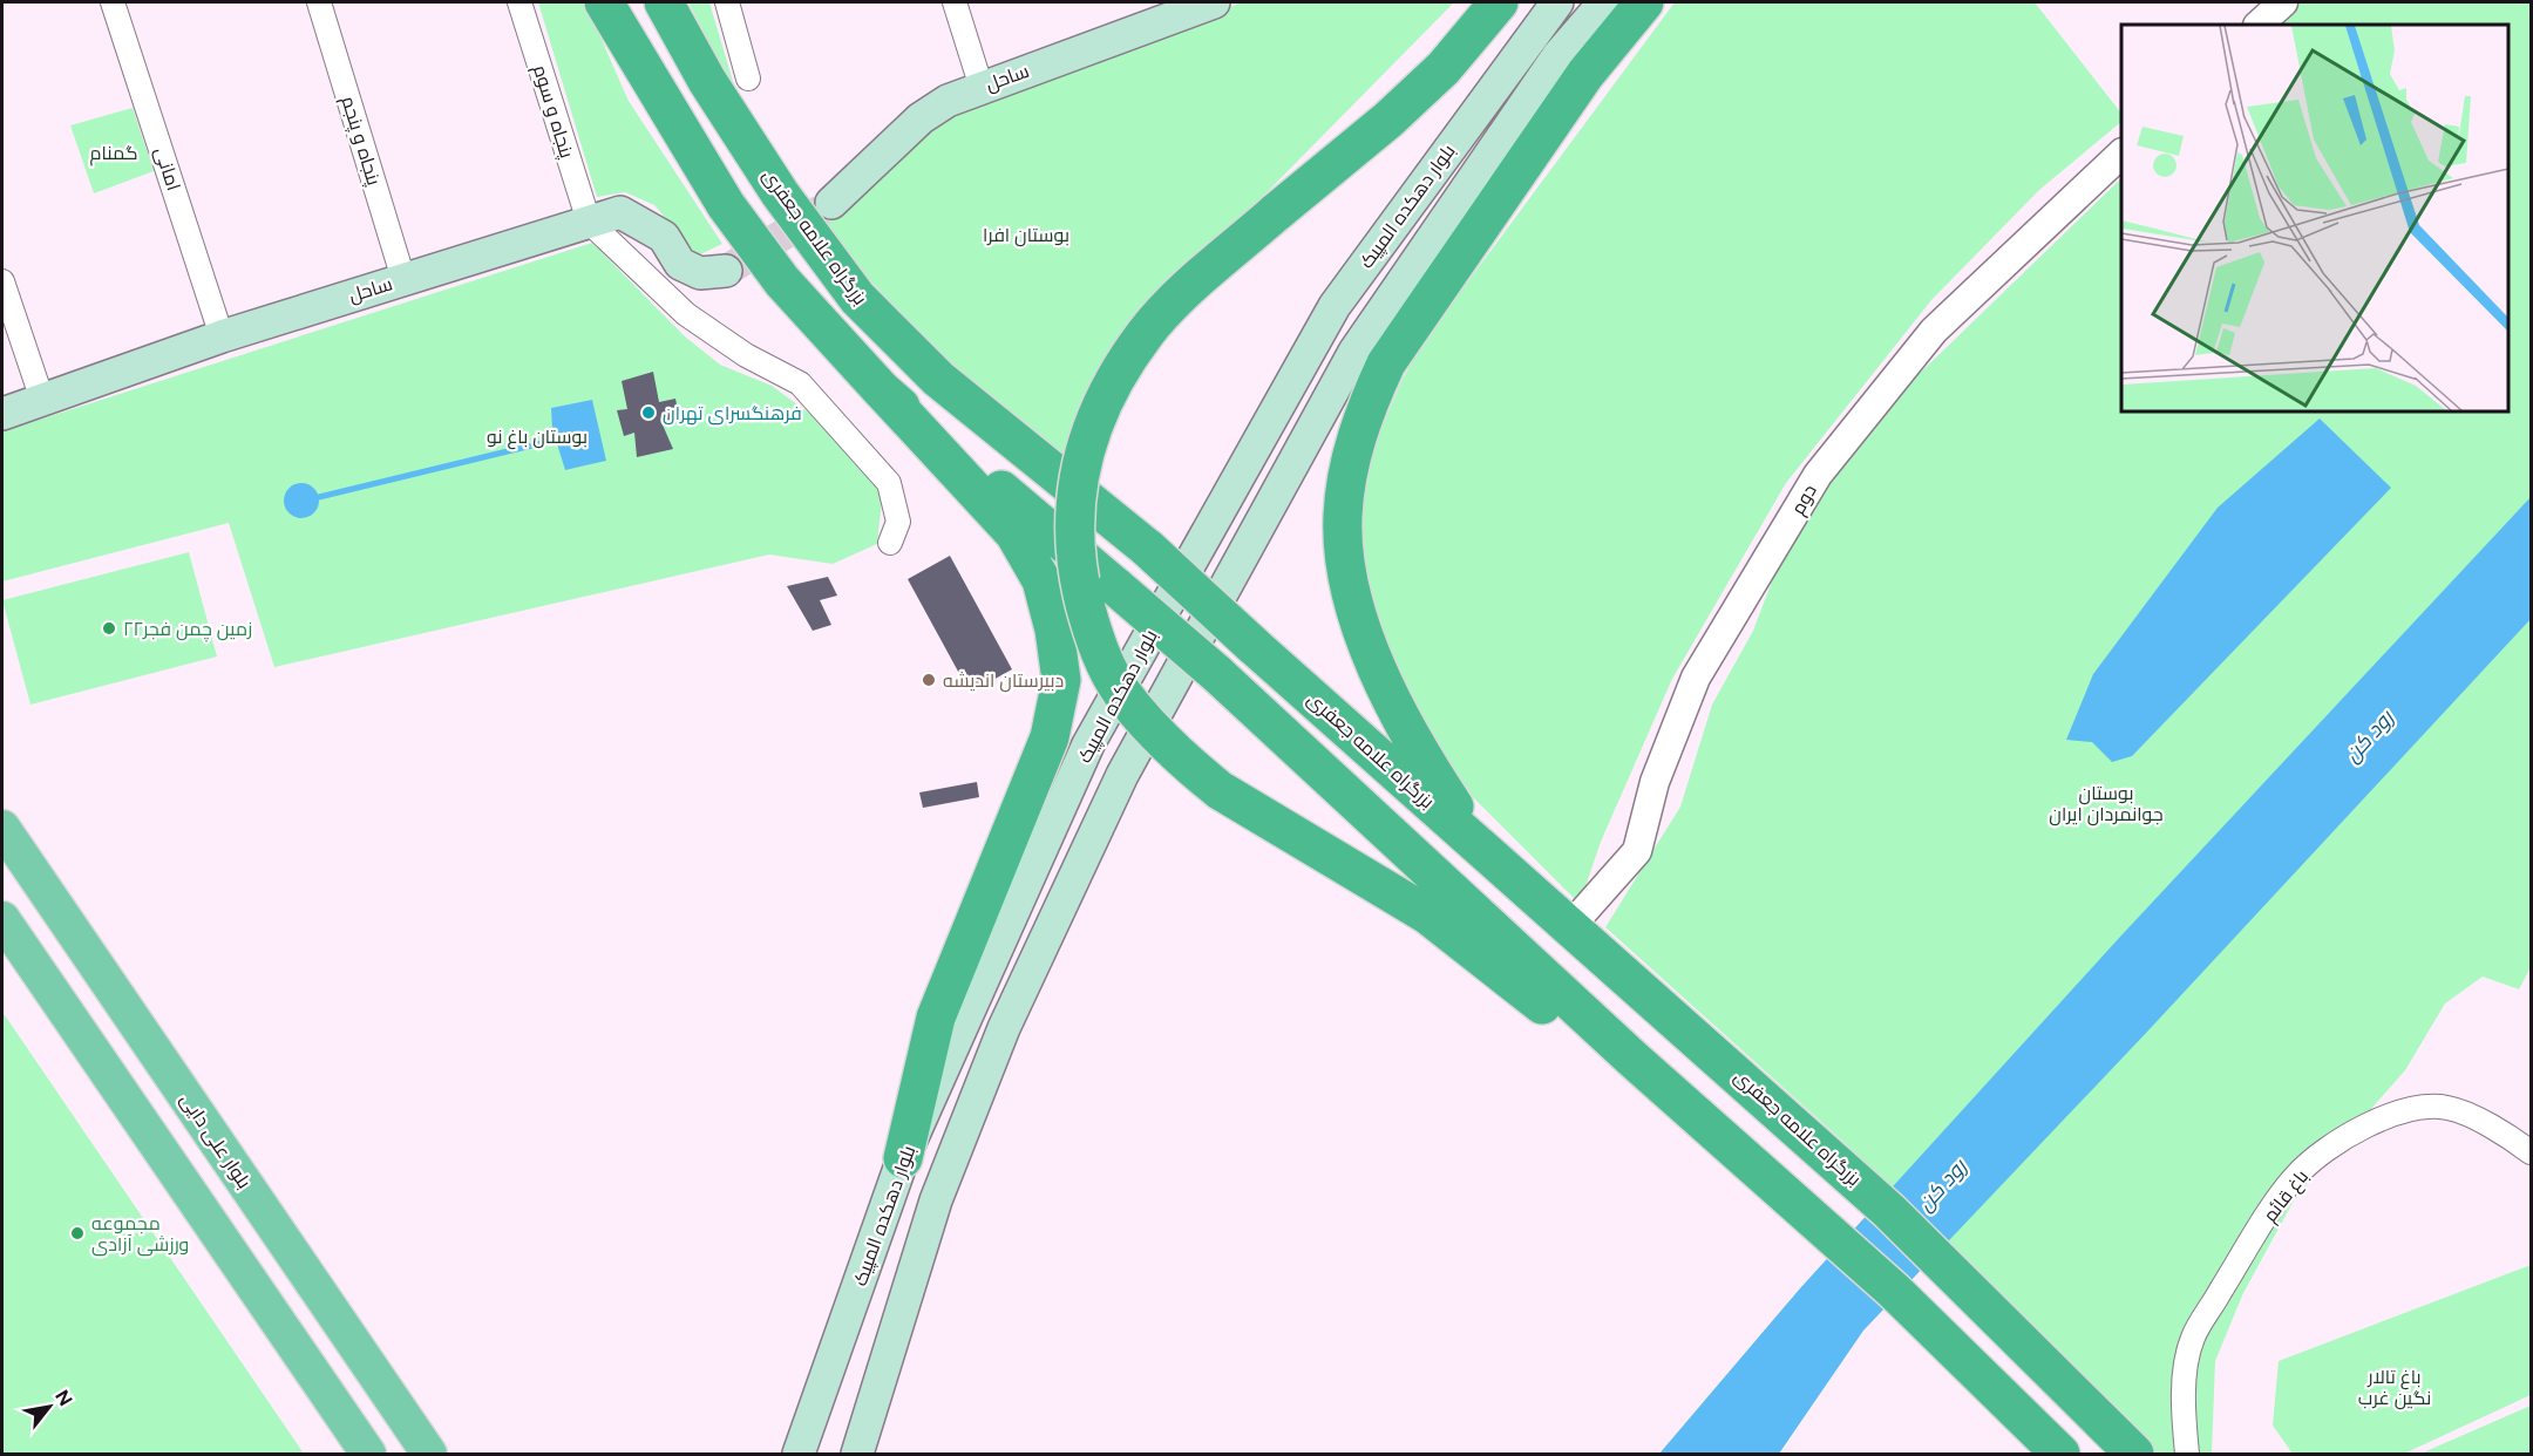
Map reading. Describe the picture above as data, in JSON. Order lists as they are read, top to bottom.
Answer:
{
  "streets": {
    "highway": ["بزرگراه علامه جعفری"],
    "main road": ["ساحل", "بلوار دهکده المپیک", "بلوار علی دایی"],
    "street": [
      "پنجاه و سوم",
      "پنجاه و پنجم",
      "امانی",
      "دوم",
      "باغ قائم"
    ]
  },
  "crossings": [
    ["ساحل", "پنجاه و سوم"],
    ["ساحل", "پنجاه و پنجم"],
    ["ساحل", "امانی"]
  ],
  "water": ["رود کن"],
  "parks": [
    "گمنام",
    "بوستان افرا",
    "بوستان باغ نو",
    "بوستان جوانمردان ایران",
    "باغ تالار نگین غرب"
  ],
  "places": [
    "فرهنگسرای تهران",
    "زمین چمن فجر۲۲",
    "دبیرستان اندیشه",
    "مجموعه ورزشی آزادی"
  ],
  "north": "top right"
}
